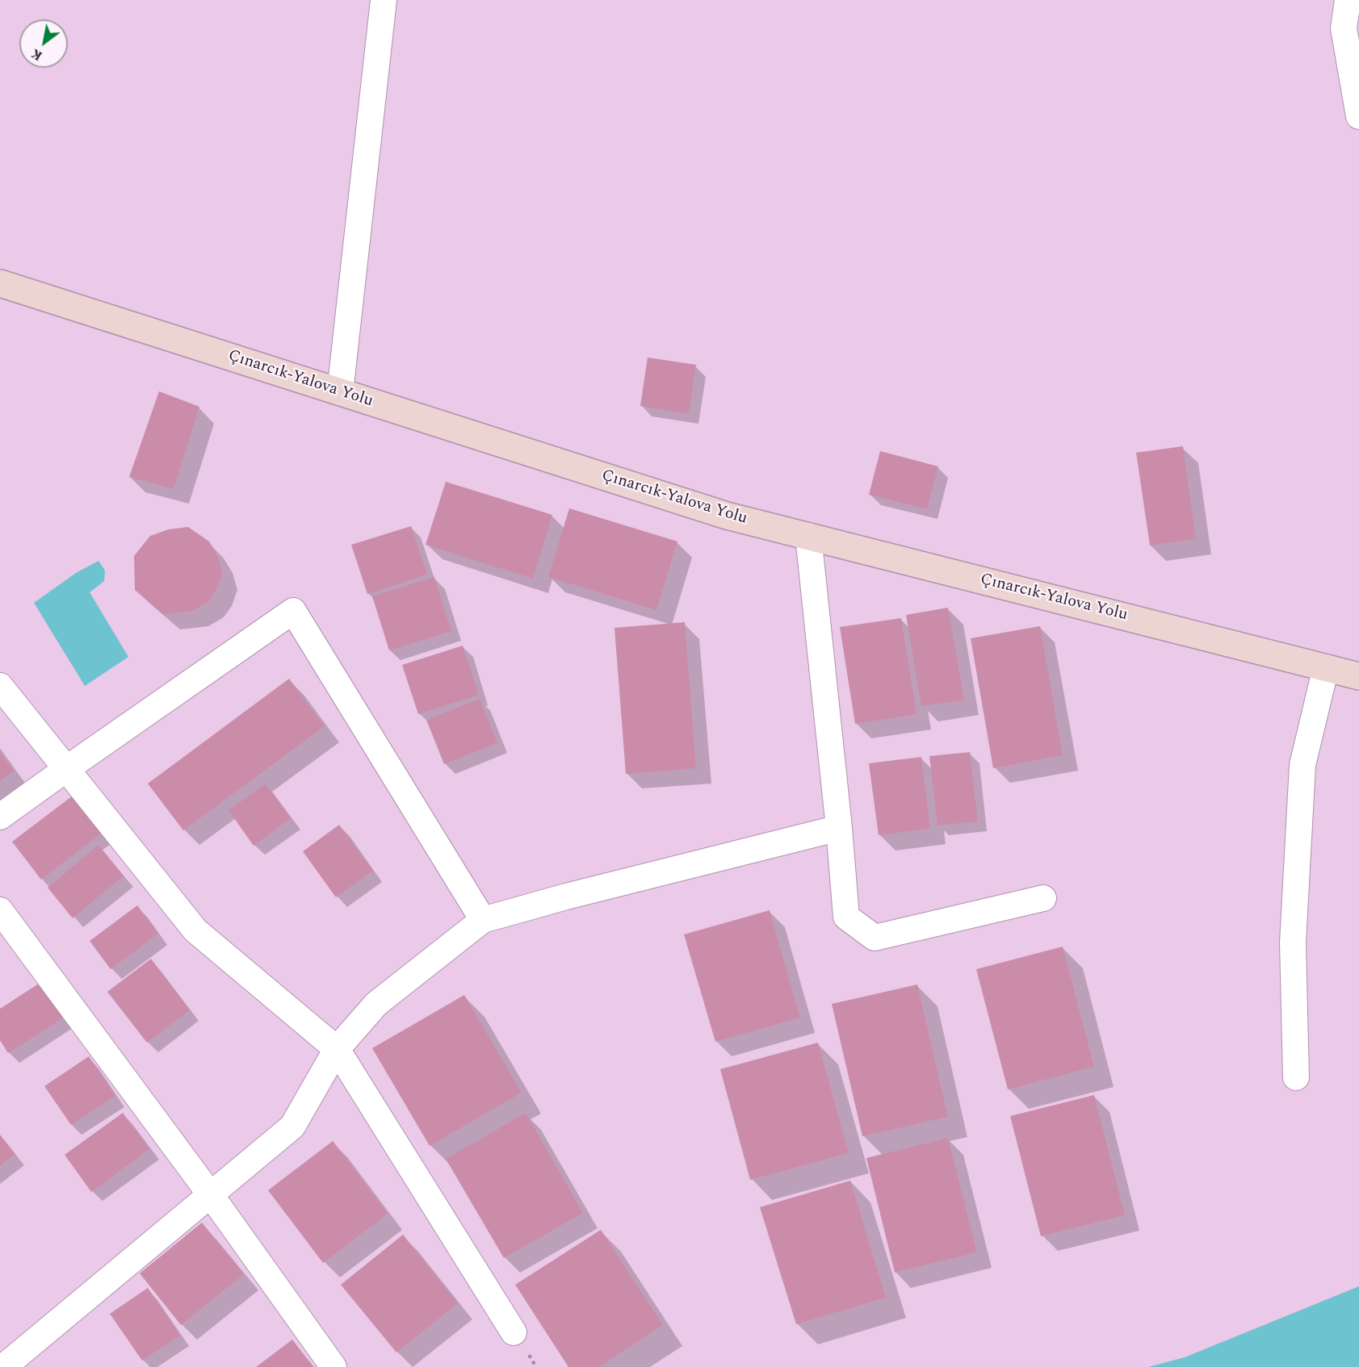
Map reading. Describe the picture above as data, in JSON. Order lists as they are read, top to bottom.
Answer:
{
  "streets": {
    "street": ["Çınarcık-Yalova Yolu"]
  },
  "north": "bottom left"
}
